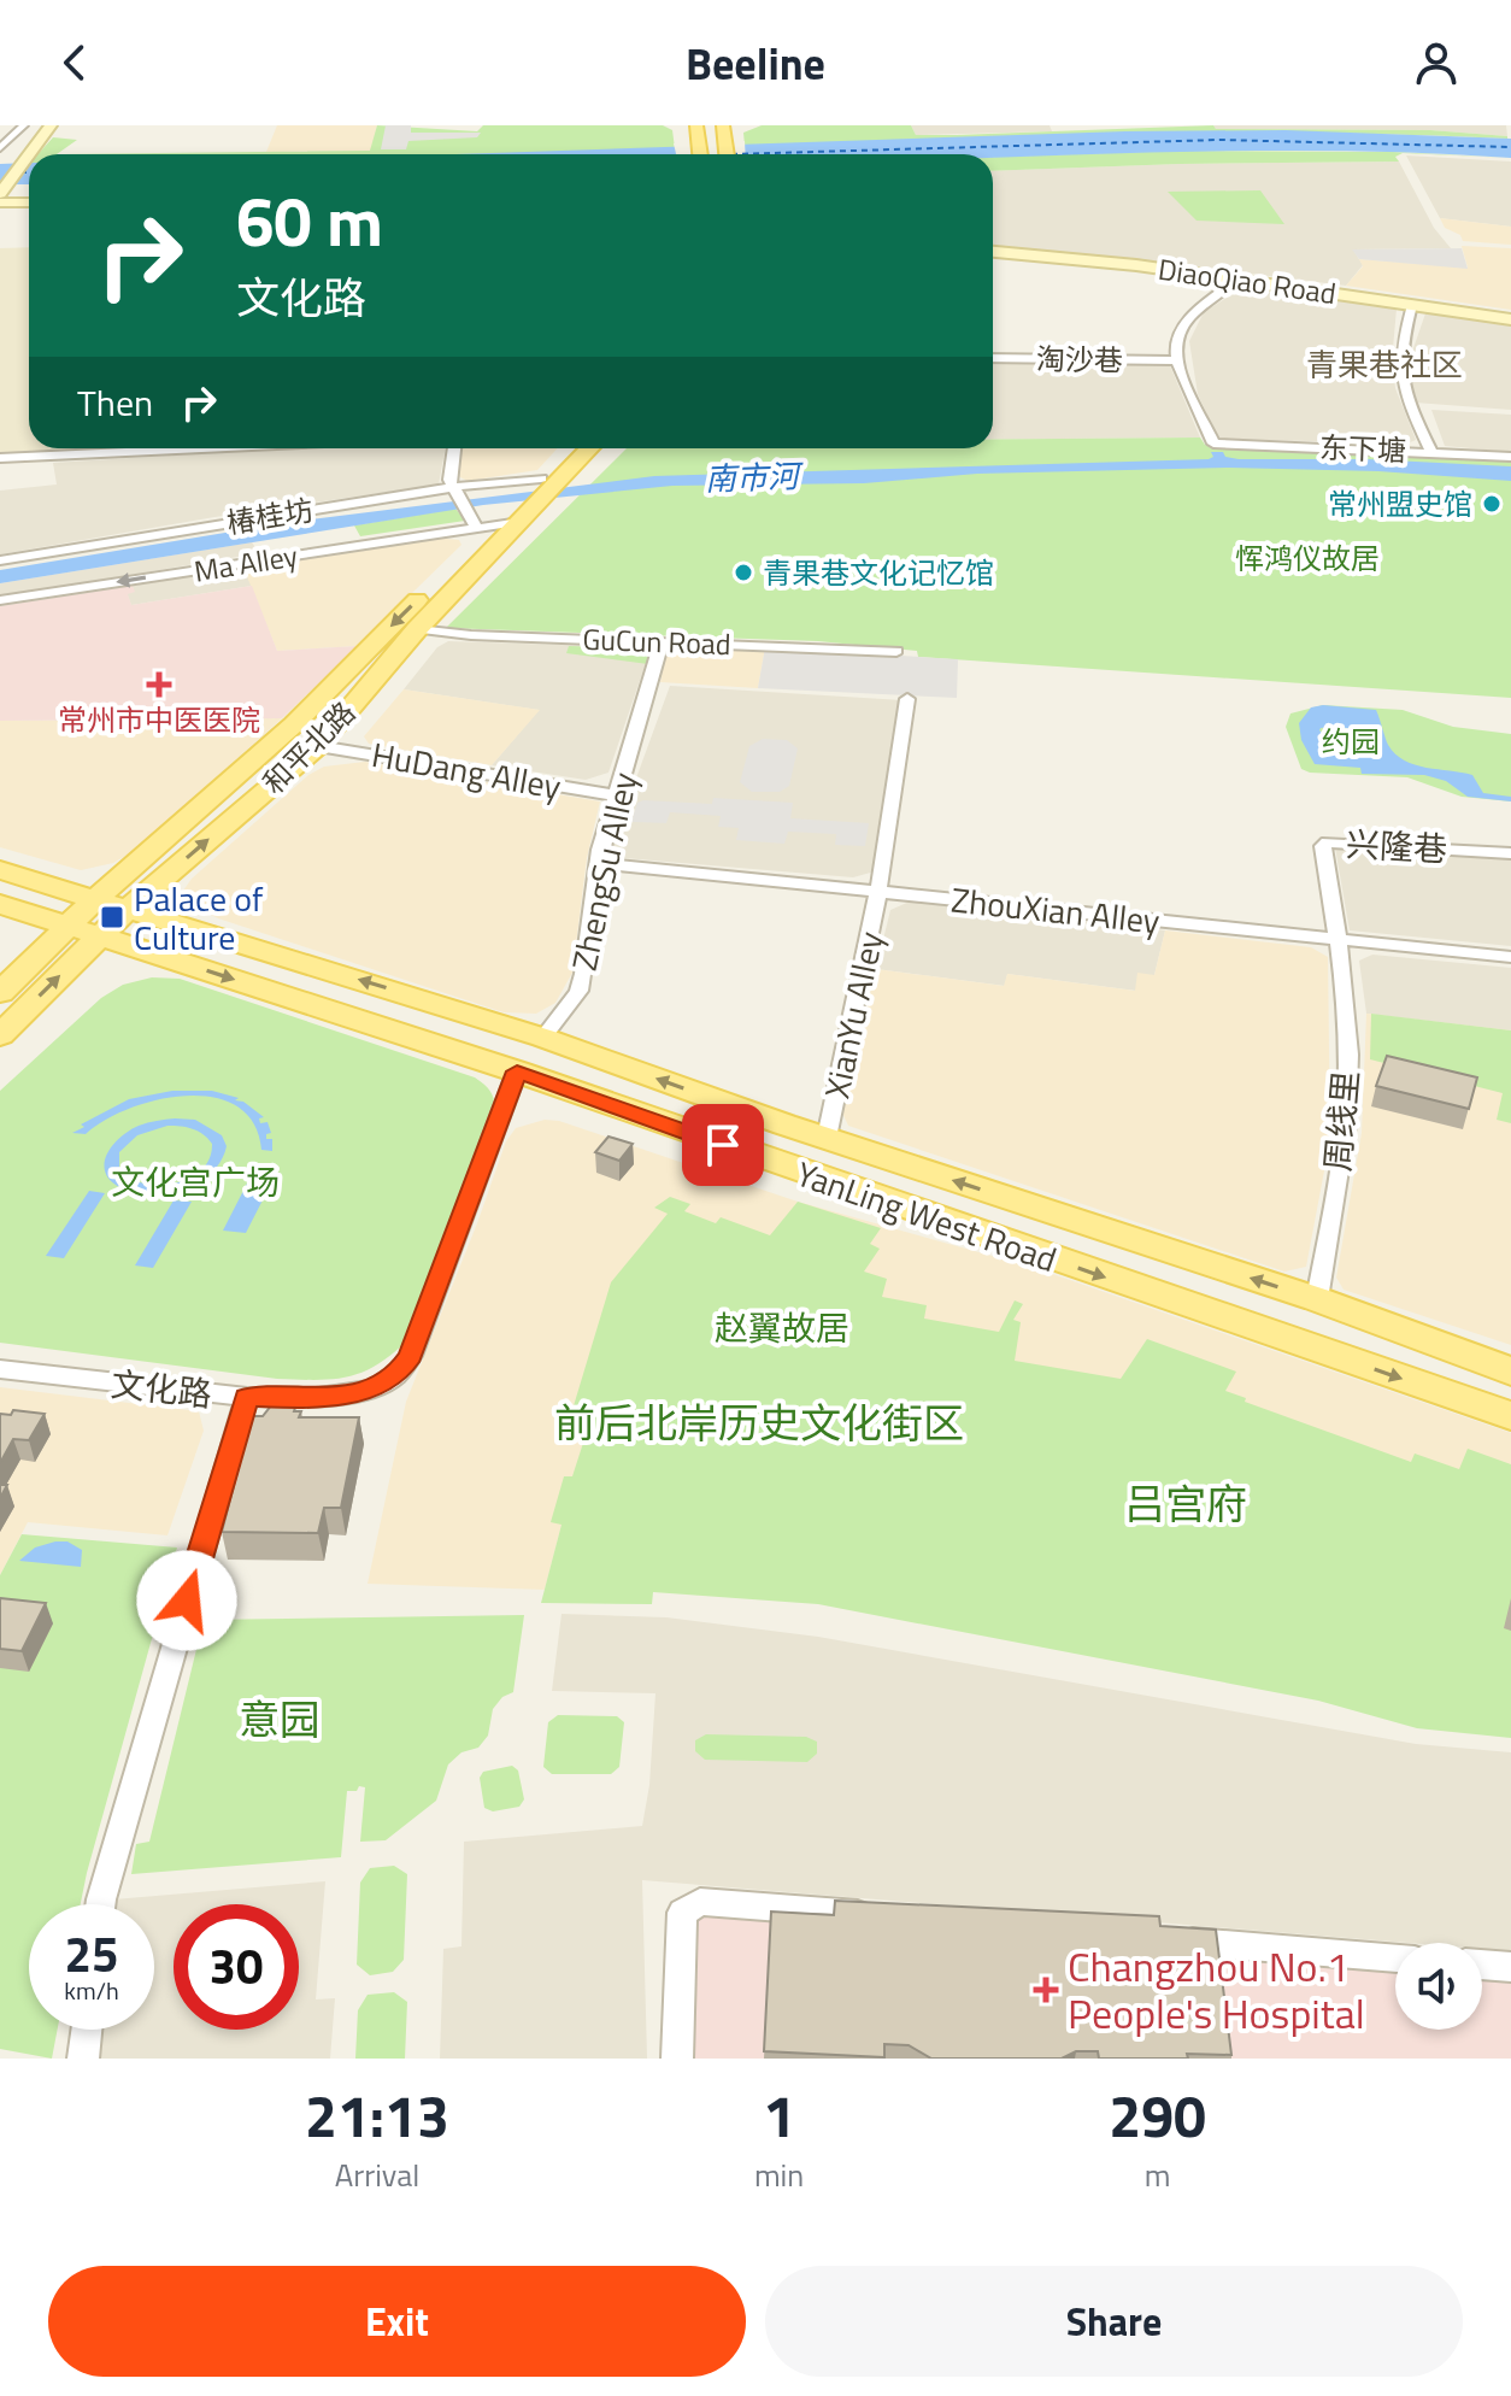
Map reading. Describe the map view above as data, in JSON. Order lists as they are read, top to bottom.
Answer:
{
  "streets": {
    "main road": ["DiaoQiao Road", "和平北路", "YanLing West Road"],
    "street": [
      "淘沙巷",
      "东下塘",
      "椿桂坊",
      "Ma Alley",
      "GuCun Road",
      "HuDang Alley",
      "兴隆巷",
      "ZhengSu Alley",
      "ZhouXian Alley",
      "XianYu Alley",
      "周线里",
      "文化路"
    ]
  },
  "crossings": [
    ["淘沙巷", "东下塘"],
    ["椿桂坊", "和平北路"],
    ["Ma Alley", "和平北路"],
    ["GuCun Road", "和平北路"],
    ["GuCun Road", "ZhengSu Alley"],
    ["和平北路", "HuDang Alley"],
    ["和平北路", "YanLing West Road"],
    ["HuDang Alley", "ZhengSu Alley"],
    ["兴隆巷", "ZhouXian Alley"],
    ["兴隆巷", "周线里"],
    ["ZhengSu Alley", "ZhouXian Alley"],
    ["ZhengSu Alley", "YanLing West Road"],
    ["ZhouXian Alley", "XianYu Alley"],
    ["ZhouXian Alley", "周线里"],
    ["XianYu Alley", "YanLing West Road"],
    ["周线里", "YanLing West Road"],
    ["YanLing West Road", "文化路"]
  ],
  "districts": ["青果巷社区"],
  "water": ["南市河"],
  "parks": [
    "恽鸿仪故居",
    "约园",
    "文化宫广场",
    "赵翼故居",
    "前后北岸历史文化街区",
    "吕宫府",
    "意园"
  ],
  "places": {
    "other": ["常州盟史馆", "青果巷文化记忆馆"],
    "health": ["常州市中医医院", "Changzhou No.1 People's Hospital"],
    "transit": ["Palace of Culture"]
  },
  "page": {
    "header": "Beeline",
    "turn": ["60 m", "文化路"],
    "then": "Then",
    "speed": "25 km/h",
    "limit": "30",
    "eta": [
      "21:13",
      "Arrival",
      "1",
      "min",
      "290",
      "m"
    ],
    "buttons": ["Exit", "Share"]
  }
}
